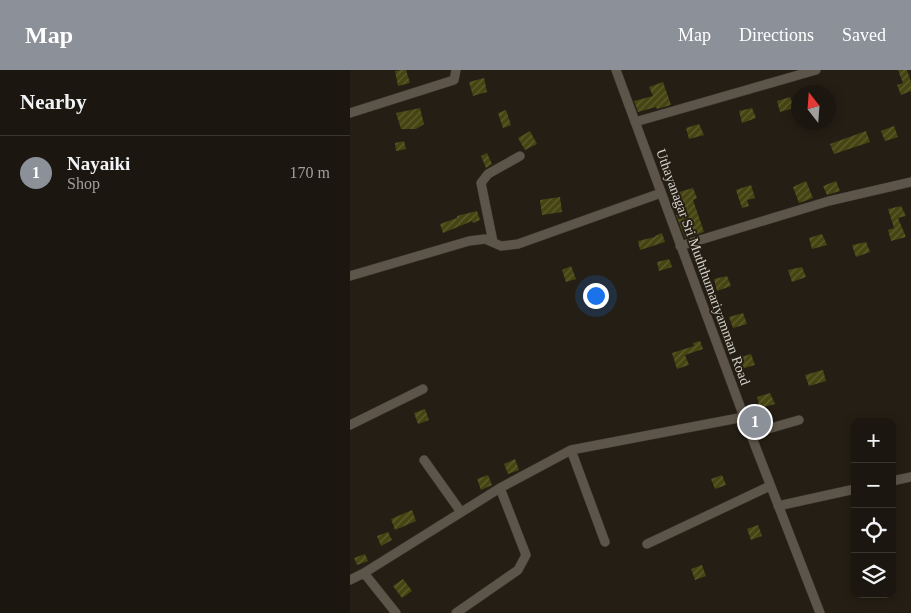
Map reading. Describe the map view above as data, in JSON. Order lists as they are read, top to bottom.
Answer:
{
  "streets": {
    "street": ["Uthayanagar Sri Muththumariyamman Road"]
  },
  "north": "top",
  "page": {
    "header": "Map",
    "nav": ["Map", "Directions", "Saved"],
    "heading": "Nearby",
    "list": [
      {
        "mark": "1",
        "name": "Nayaiki",
        "note": "Shop",
        "value": "170 m"
      }
    ],
    "pins": "1",
    "map_buttons": ["+", "−"]
  }
}
